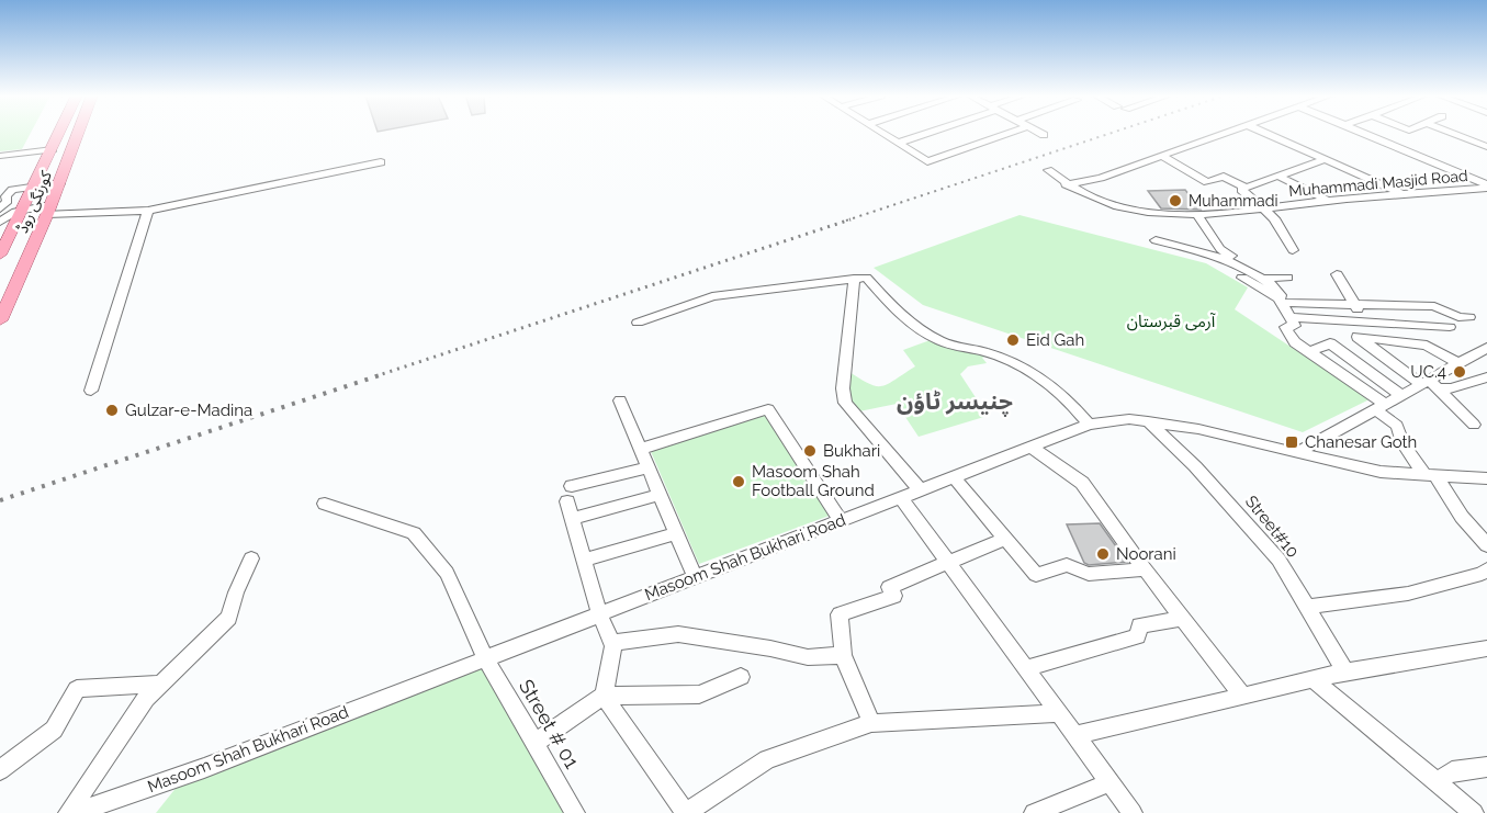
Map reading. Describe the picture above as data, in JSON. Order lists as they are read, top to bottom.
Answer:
{
  "streets": {
    "main road": ["کورنگی روڈ"],
    "street": [
      "Muhammadi Masjid Road",
      "Street#10",
      "Masoom Shah Bukhari Road",
      "Street # 01"
    ]
  },
  "crossings": [
    ["Street#10", "Masoom Shah Bukhari Road"],
    ["Masoom Shah Bukhari Road", "Street # 01"]
  ],
  "districts": ["چنیسر ٹاؤن"],
  "parks": ["آرمی قبرستان"],
  "places": {
    "other": [
      "Muhammadi",
      "Eid Gah",
      "UC.4",
      "Gulzar-e-Madina",
      "Bukhari",
      "Masoom Shah Football Ground",
      "Noorani"
    ],
    "transit": ["Chanesar Goth"]
  }
}
